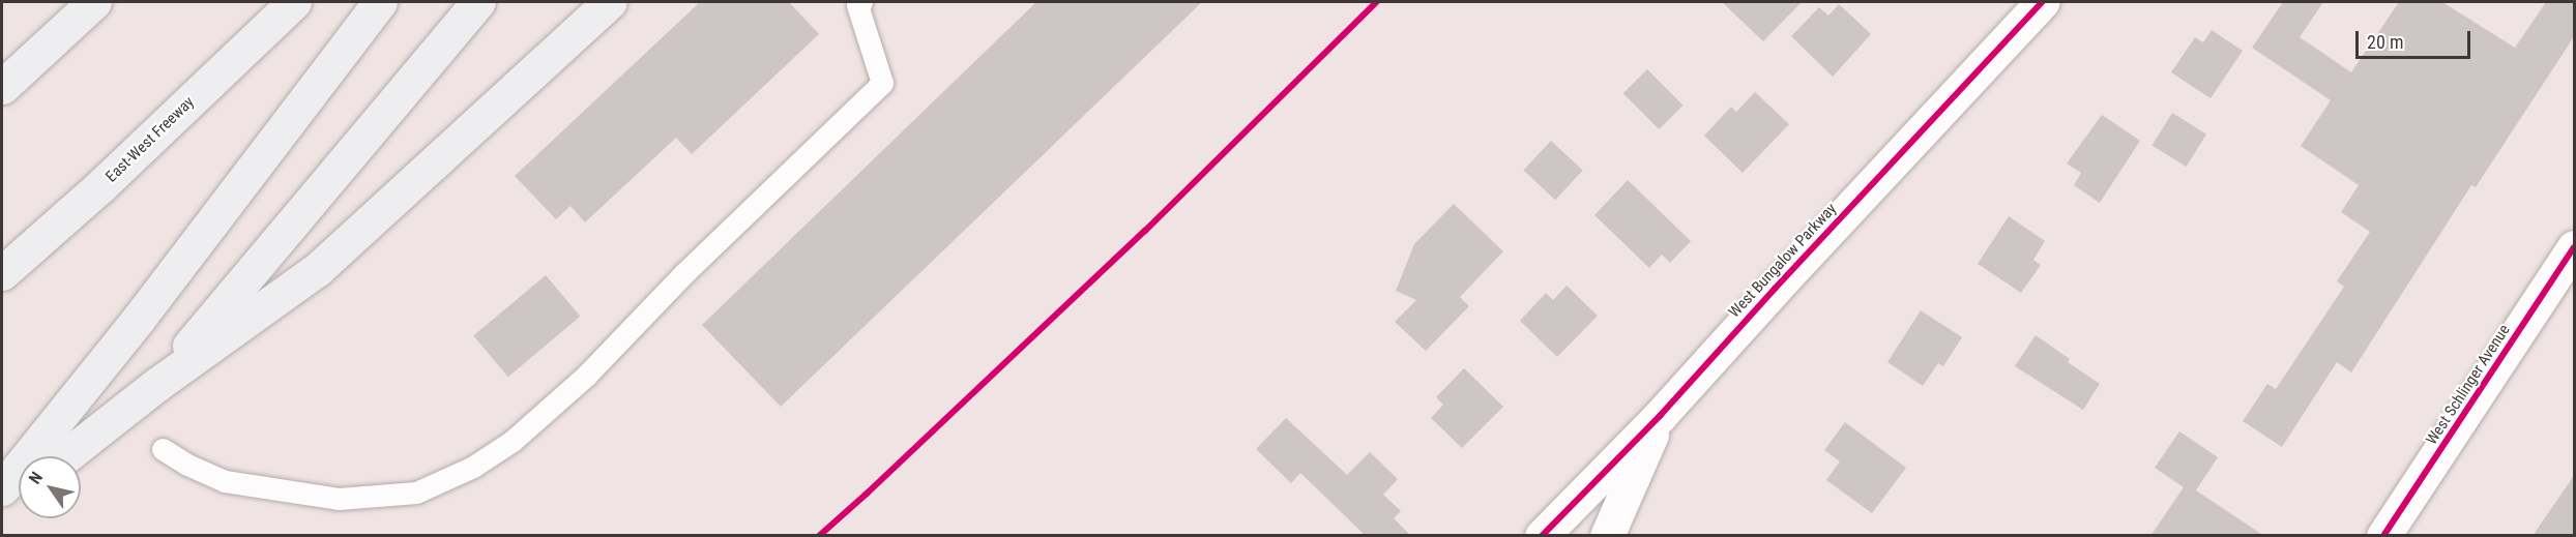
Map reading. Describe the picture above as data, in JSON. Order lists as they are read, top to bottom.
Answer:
{
  "streets": {
    "highway": ["East-West Freeway"],
    "street": ["West Bungalow Parkway", "West Schlinger Avenue"]
  },
  "scale_bar": "20 m",
  "north": "top left"
}
